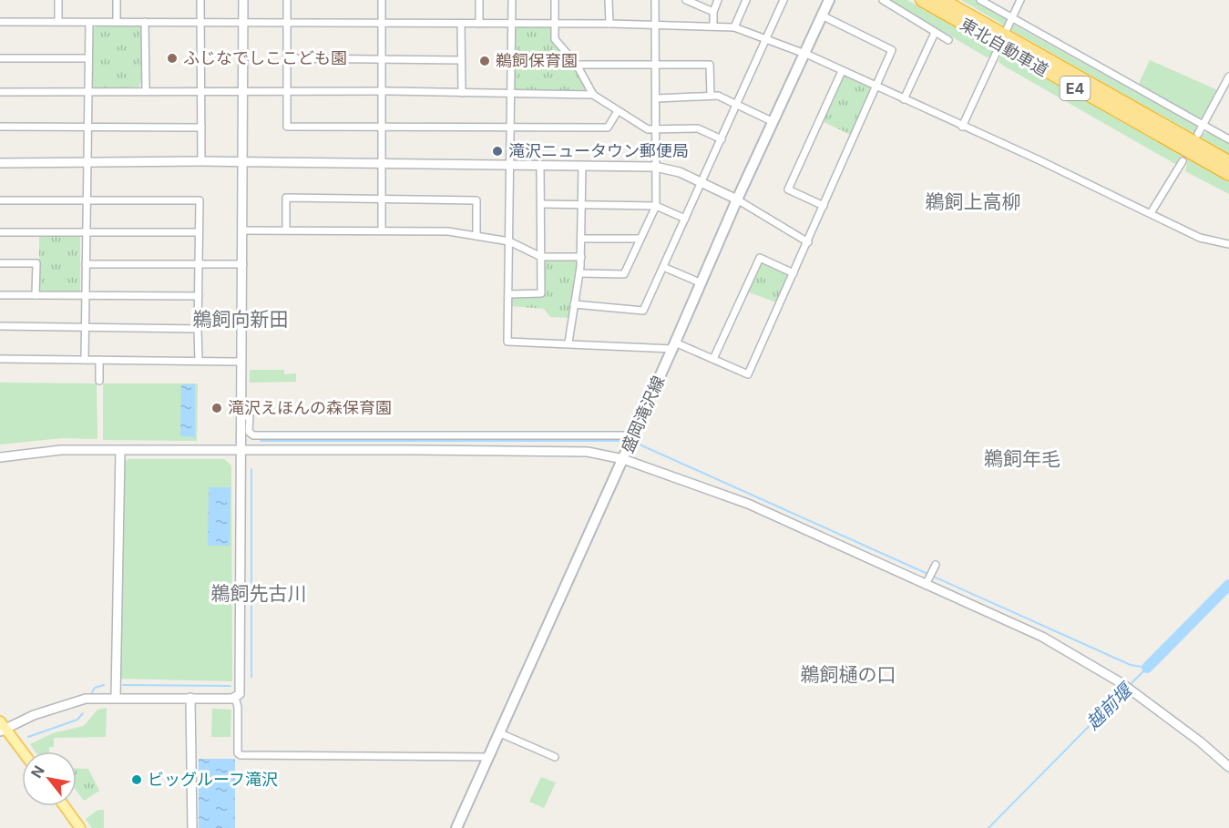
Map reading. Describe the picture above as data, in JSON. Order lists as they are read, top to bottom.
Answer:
{
  "streets": {
    "highway": ["東北自動車道", "E4"],
    "main road": ["盛岡滝沢線"]
  },
  "districts": [
    "鵜飼上高柳",
    "鵜飼向新田",
    "鵜飼年毛",
    "鵜飼先古川",
    "鵜飼樋の口"
  ],
  "water": ["越前堰"],
  "places": [
    "ふじなでしここども園",
    "鵜飼保育園",
    "滝沢ニュータウン郵便局",
    "滝沢えほんの森保育園",
    "ビッグルーフ滝沢"
  ],
  "north": "top left"
}
